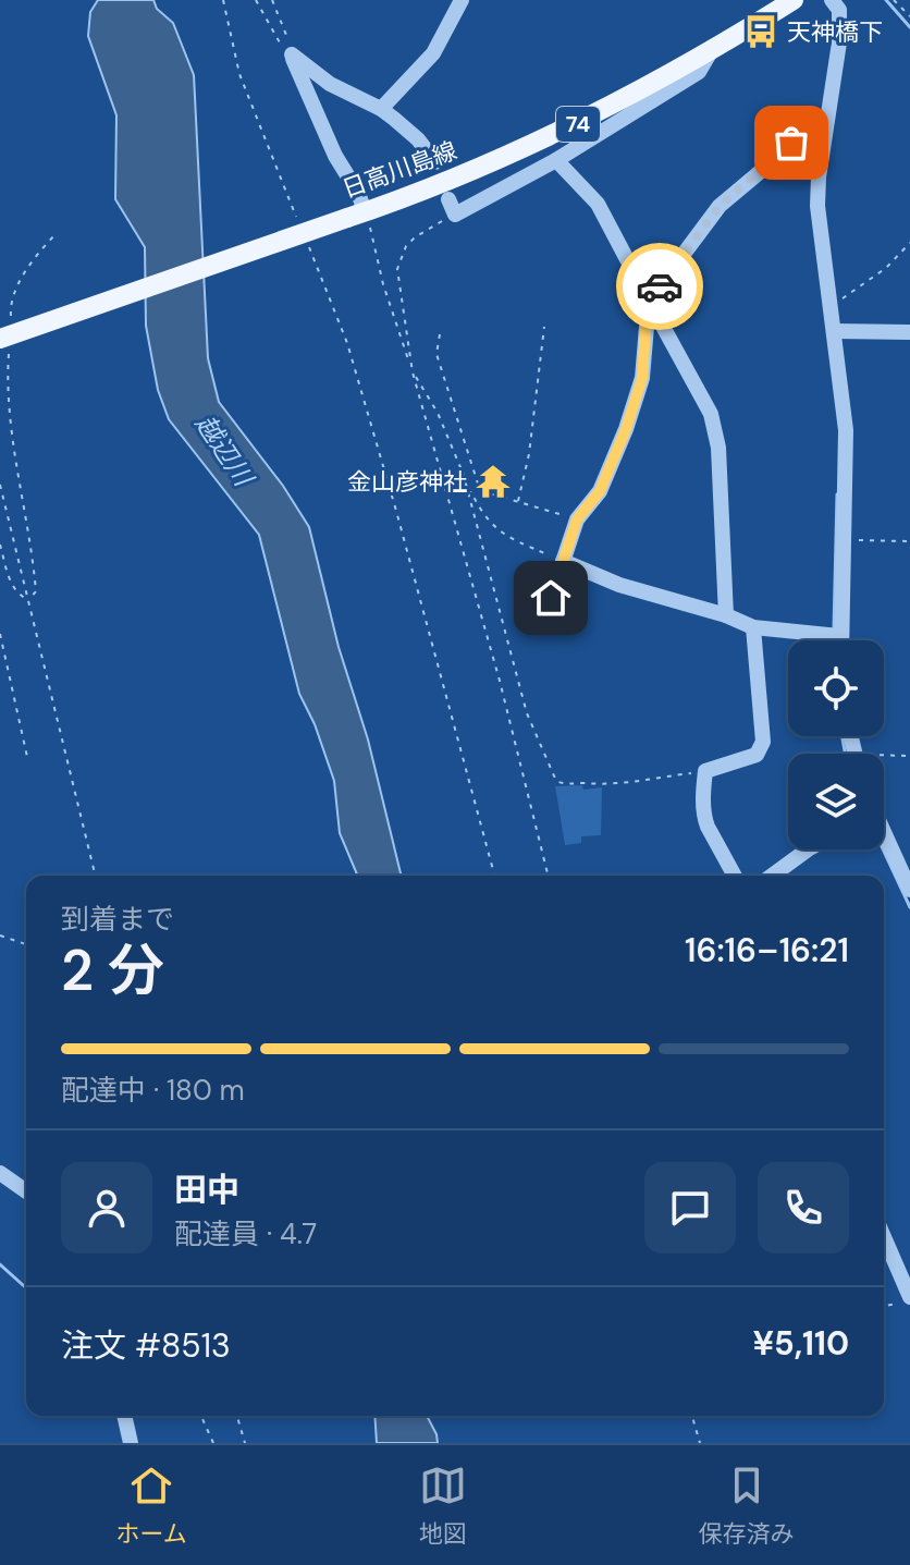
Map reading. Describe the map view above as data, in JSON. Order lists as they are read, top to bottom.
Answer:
{
  "streets": {
    "main road": ["74", "日高川島線"]
  },
  "water": ["越辺川"],
  "places": {
    "bus stop": ["天神橋下"],
    "temple": ["金山彦神社"]
  },
  "page": {
    "heading": ["2 分", "到着まで", "16:16–16:21"],
    "panel": [
      "田中",
      "配達員 · 4.7",
      "注文 #8513",
      "¥5,110"
    ],
    "bar": "配達中 · 180 m",
    "tabs": ["ホーム", "地図", "保存済み"]
  }
}
